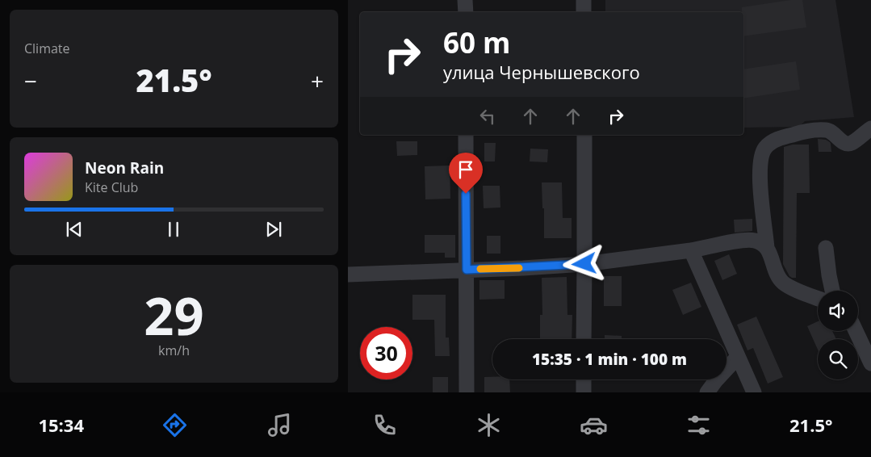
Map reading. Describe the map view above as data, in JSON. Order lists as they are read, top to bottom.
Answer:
{
  "page": {
    "tile": [
      "Climate",
      ["29", "km/h"]
    ],
    "turn": ["60 m", "улица Чернышевского"],
    "heat": ["−", "21.5°", "+"],
    "song": ["Neon Rain", "Kite Club"],
    "limit": "30",
    "trip": "15:35 · 1 min · 100 m",
    "tabs": ["15:34", "21.5°"]
  }
}
